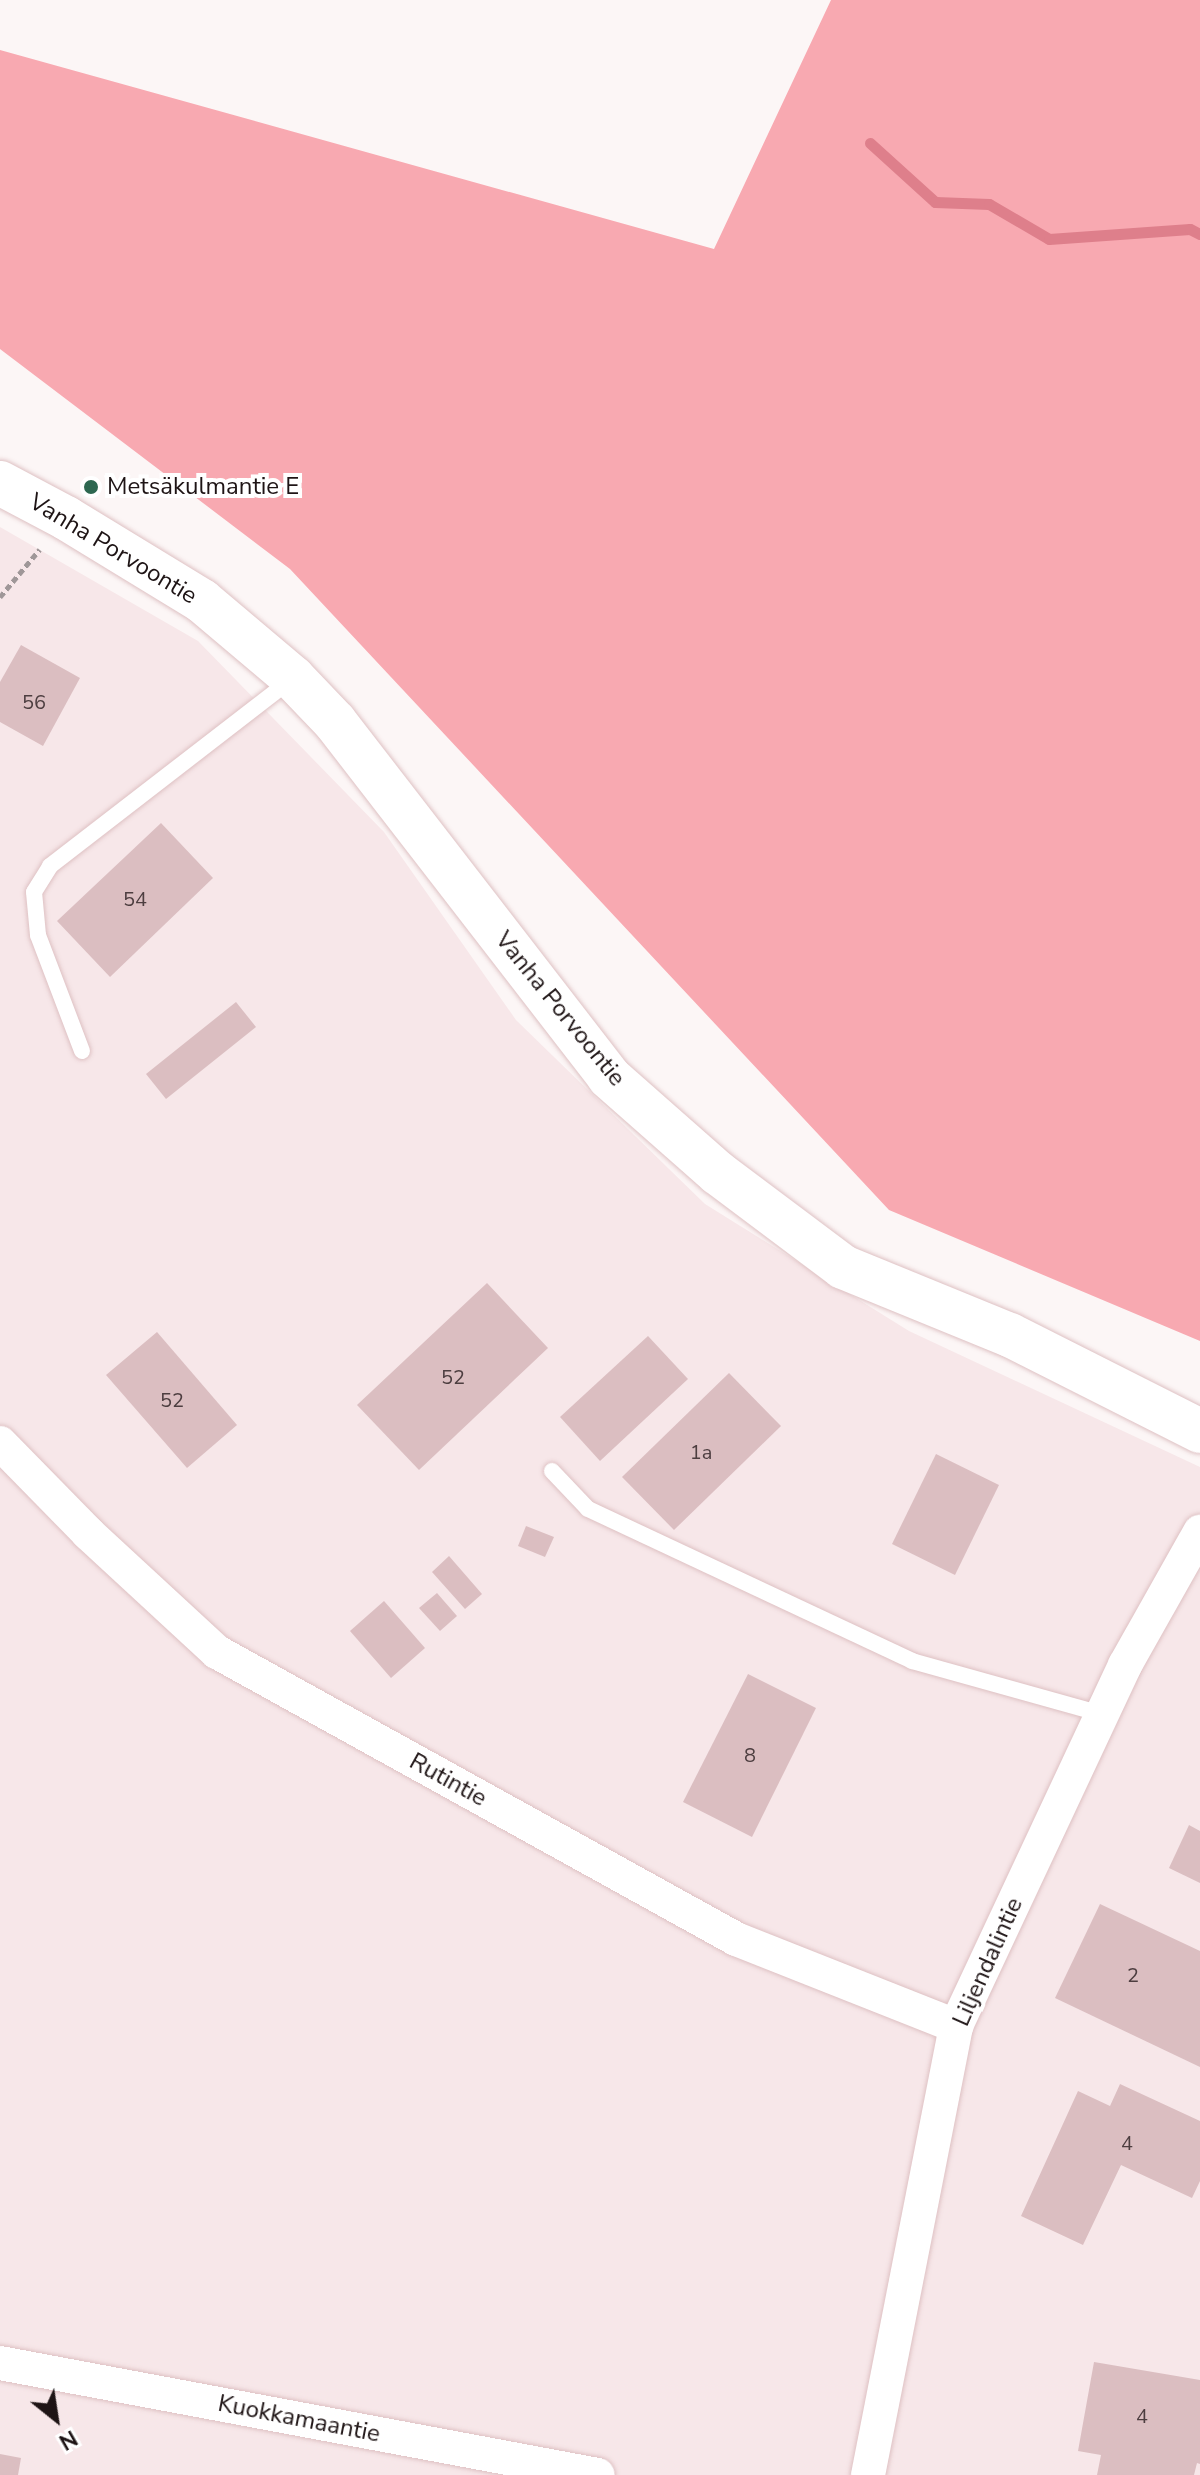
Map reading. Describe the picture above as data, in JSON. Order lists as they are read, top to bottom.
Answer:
{
  "streets": {
    "main road": ["Vanha Porvoontie"],
    "street": ["Rutintie", "Liljendalintie", "Kuokkamaantie"]
  },
  "crossings": [
    ["Rutintie", "Liljendalintie"]
  ],
  "places": ["Metsäkulmantie E"],
  "house_numbers": [
    "56",
    "54",
    "52",
    "52",
    "1a",
    "8",
    "2",
    "4",
    "4"
  ],
  "north": "bottom right"
}
